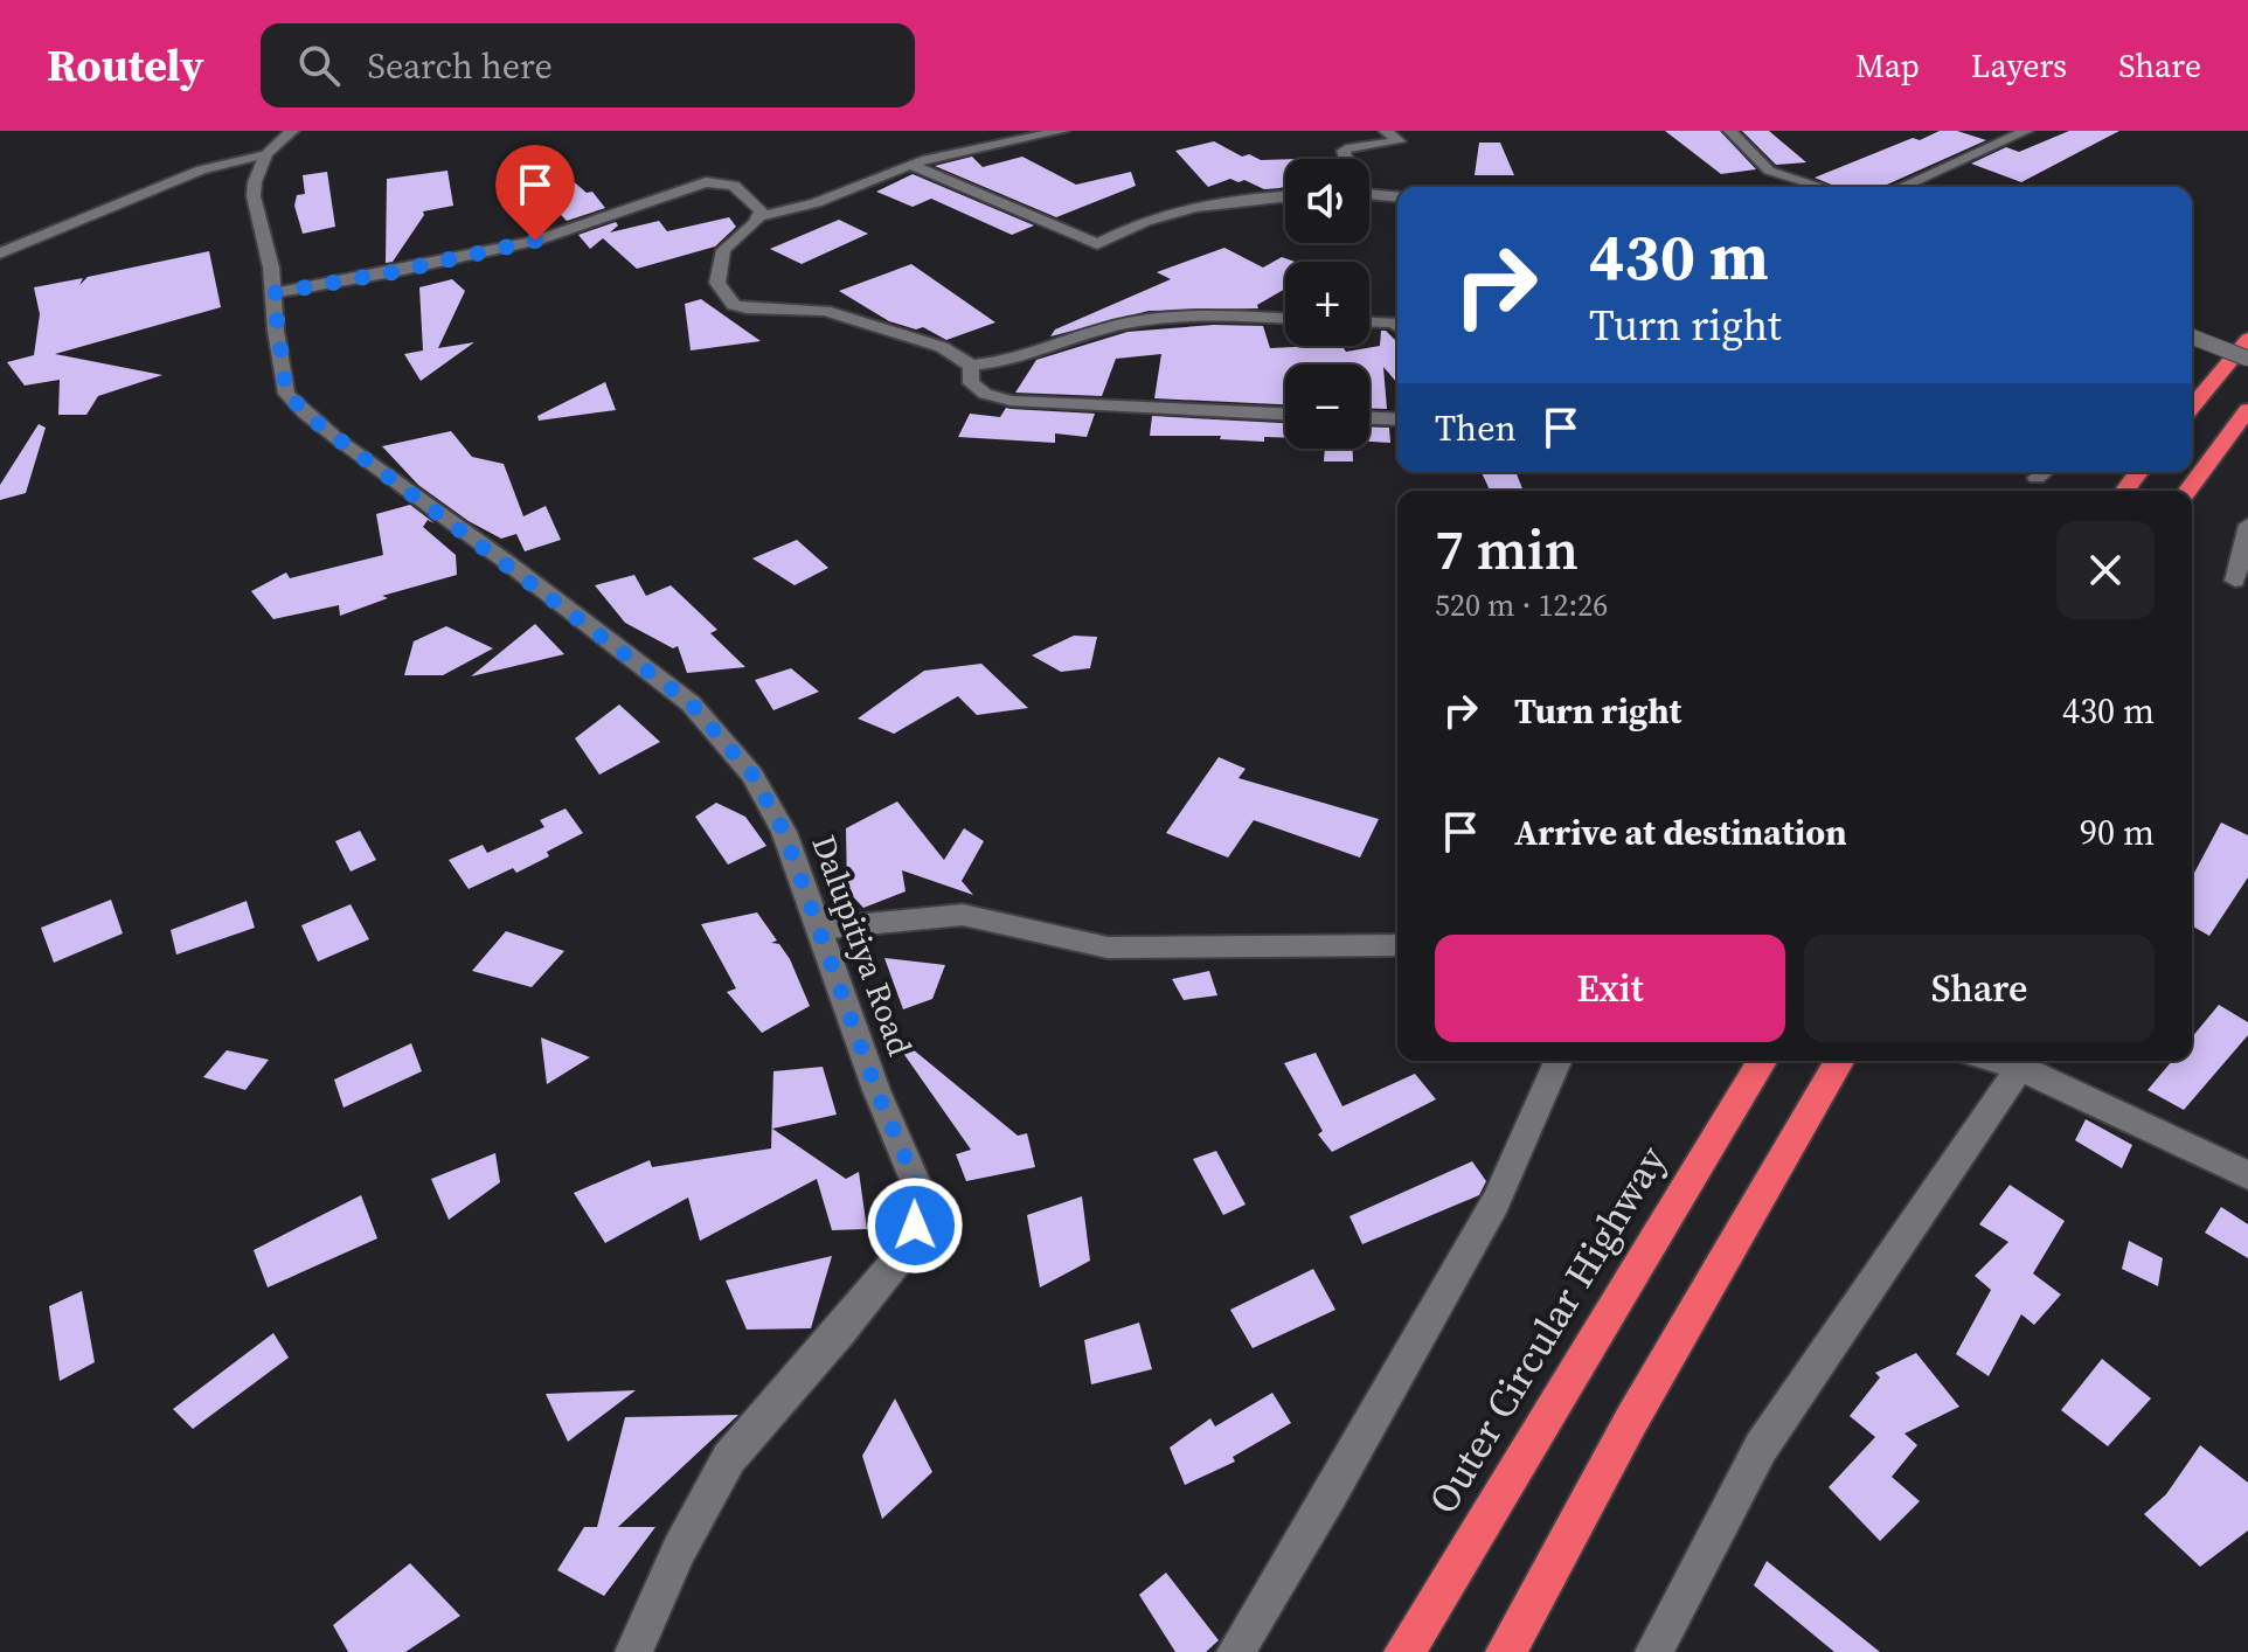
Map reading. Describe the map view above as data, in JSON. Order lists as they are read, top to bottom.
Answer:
{
  "streets": {
    "highway": ["Outer Circular Highway"],
    "street": ["Dalupitiya Road"]
  },
  "page": {
    "header": "Routely",
    "search": "Search here",
    "nav": ["Map", "Layers", "Share"],
    "map_buttons": ["+", "−"],
    "turn": ["430 m", "Turn right"],
    "then": "Then",
    "heading": ["7 min", "520 m · 12:26"],
    "list": [
      {
        "name": "Turn right",
        "value": "430 m"
      },
      {
        "name": "Arrive at destination",
        "value": "90 m"
      }
    ],
    "buttons": ["Exit", "Share"]
  }
}
